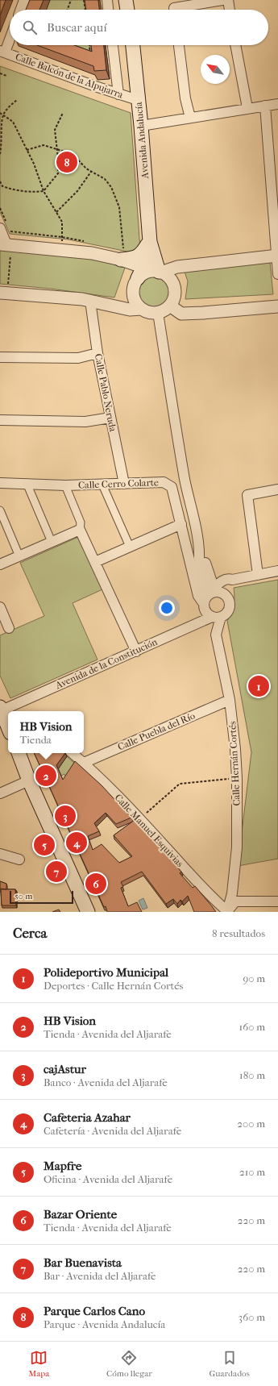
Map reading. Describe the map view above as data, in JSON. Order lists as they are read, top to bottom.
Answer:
{
  "streets": {
    "main road": ["Avenida Andalucía"],
    "street": [
      "Calle Balcón de la Alpujarra",
      "Calle Pablo Neruda",
      "Calle Cerro Colarte",
      "Avenida de la Constitución",
      "Calle Puebla del Río",
      "Calle Hernán Cortés",
      "Calle Manuel Esquivias"
    ]
  },
  "crossings": [
    ["Calle Balcón de la Alpujarra", "Avenida Andalucía"],
    ["Calle Pablo Neruda", "Calle Cerro Colarte"],
    ["Calle Cerro Colarte", "Avenida de la Constitución"],
    ["Calle Cerro Colarte", "Calle Hernán Cortés"],
    ["Avenida de la Constitución", "Calle Hernán Cortés"],
    ["Calle Puebla del Río", "Calle Hernán Cortés"],
    ["Calle Puebla del Río", "Calle Manuel Esquivias"],
    ["Calle Hernán Cortés", "Calle Manuel Esquivias"]
  ],
  "scale_bar": "50 m",
  "north": "top left",
  "page": {
    "search": "Buscar aquí",
    "pins": [
      "8",
      "1",
      "2",
      "3",
      "4",
      "5",
      "7",
      "6"
    ],
    "popup": ["HB Vision", "Tienda"],
    "scale": "50 m",
    "heading": ["Cerca", "8 resultados"],
    "list": [
      {
        "mark": "1",
        "name": "Polideportivo Municipal",
        "note": "Deportes · Calle Hernán Cortés",
        "value": "90 m"
      },
      {
        "mark": "2",
        "name": "HB Vision",
        "note": "Tienda · Avenida del Aljarafe",
        "value": "160 m"
      },
      {
        "mark": "3",
        "name": "cajAstur",
        "note": "Banco · Avenida del Aljarafe",
        "value": "180 m"
      },
      {
        "mark": "4",
        "name": "Cafeteria Azahar",
        "note": "Cafetería · Avenida del Aljarafe",
        "value": "200 m"
      },
      {
        "mark": "5",
        "name": "Mapfre",
        "note": "Oficina · Avenida del Aljarafe",
        "value": "210 m"
      },
      {
        "mark": "6",
        "name": "Bazar Oriente",
        "note": "Tienda · Avenida del Aljarafe",
        "value": "220 m"
      },
      {
        "mark": "7",
        "name": "Bar Buenavista",
        "note": "Bar · Avenida del Aljarafe",
        "value": "220 m"
      },
      {
        "mark": "8",
        "name": "Parque Carlos Cano",
        "note": "Parque · Avenida Andalucía",
        "value": "360 m"
      }
    ],
    "nav": ["Mapa", "Cómo llegar", "Guardados"]
  }
}
